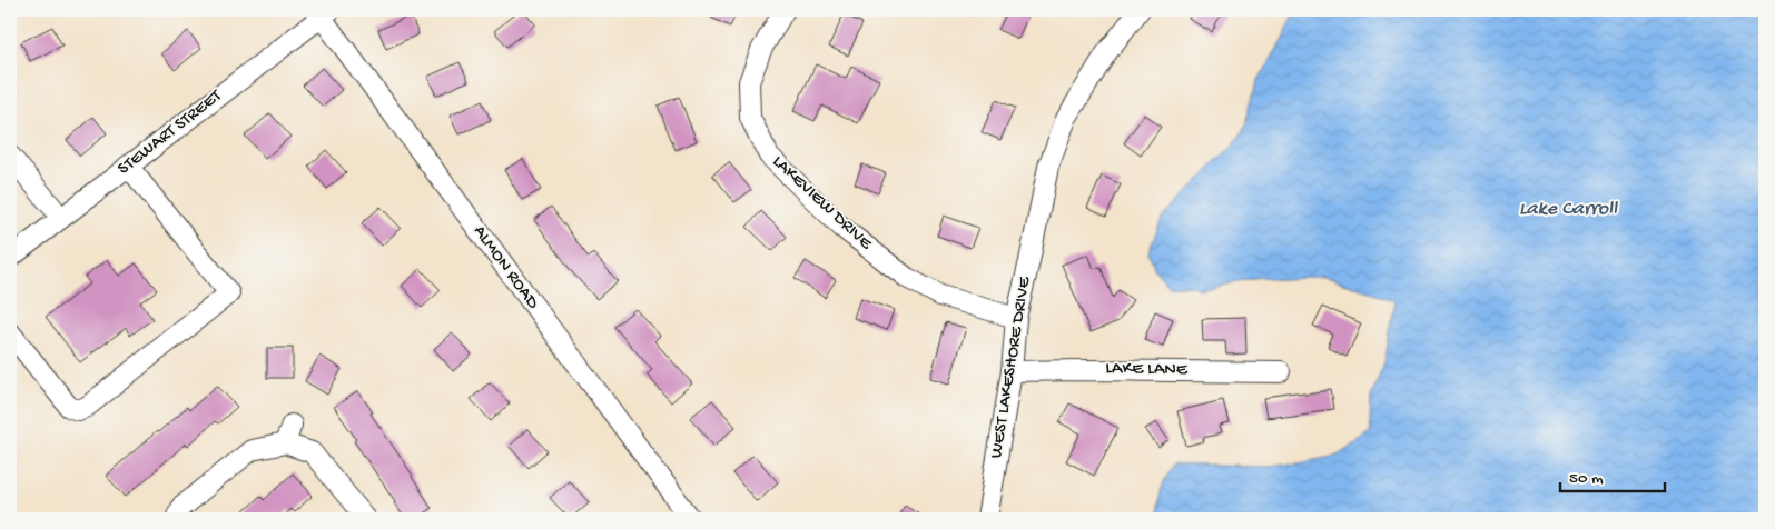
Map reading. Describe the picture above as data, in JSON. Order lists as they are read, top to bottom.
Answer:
{
  "streets": {
    "street": [
      "STEWART STREET",
      "LAKEVIEW DRIVE",
      "ALMON ROAD",
      "WEST LAKESHORE DRIVE",
      "LAKE LANE"
    ]
  },
  "crossings": [
    ["STEWART STREET", "ALMON ROAD"],
    ["LAKEVIEW DRIVE", "WEST LAKESHORE DRIVE"],
    ["WEST LAKESHORE DRIVE", "LAKE LANE"]
  ],
  "water": ["Lake Carroll"],
  "scale_bar": "50 m"
}
